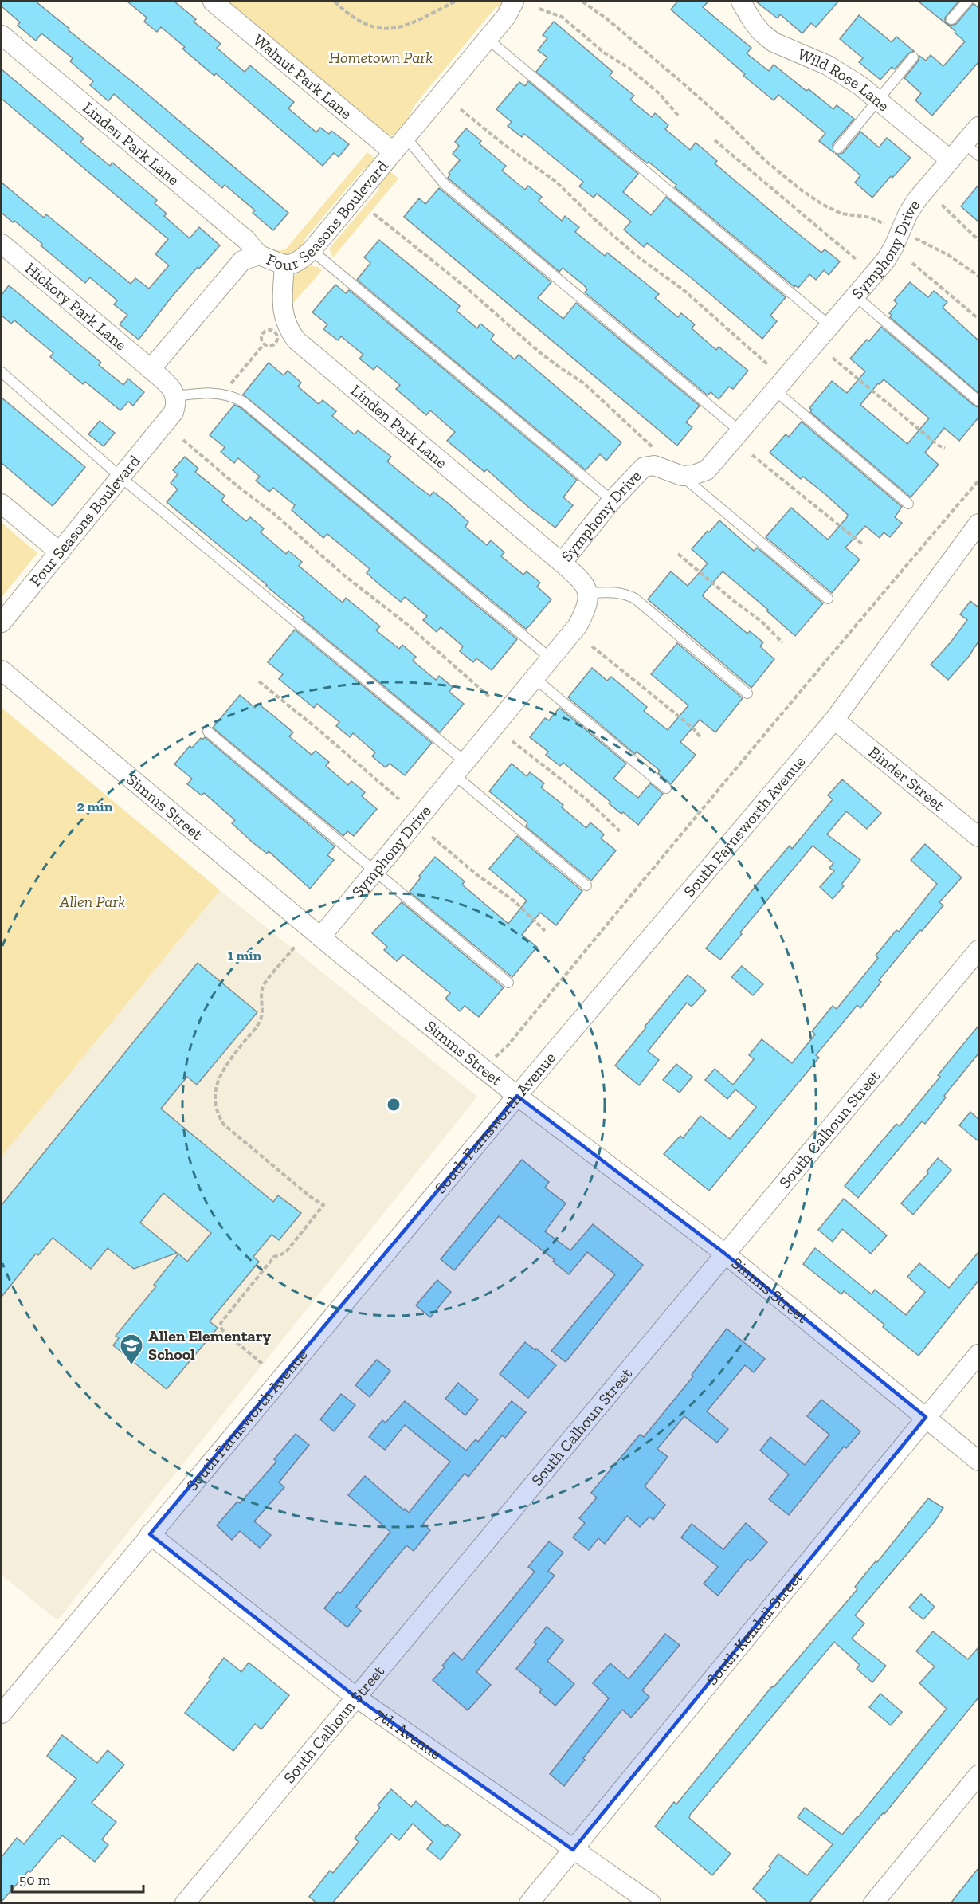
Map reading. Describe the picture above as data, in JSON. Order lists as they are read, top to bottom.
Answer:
{
  "streets": {
    "street": [
      "Walnut Park Lane",
      "Wild Rose Lane",
      "Linden Park Lane",
      "Four Seasons Boulevard",
      "Symphony Drive",
      "Hickory Park Lane",
      "Binder Street",
      "Simms Street",
      "South Farnsworth Avenue",
      "South Calhoun Street",
      "South Kendall Street",
      "7th Avenue"
    ]
  },
  "crossings": [
    ["Walnut Park Lane", "Four Seasons Boulevard"],
    ["Wild Rose Lane", "Symphony Drive"],
    ["Linden Park Lane", "Four Seasons Boulevard"],
    ["Linden Park Lane", "Symphony Drive"],
    ["Four Seasons Boulevard", "Hickory Park Lane"],
    ["Symphony Drive", "Simms Street"],
    ["Binder Street", "South Farnsworth Avenue"],
    ["Simms Street", "South Farnsworth Avenue"],
    ["Simms Street", "South Calhoun Street"],
    ["Simms Street", "South Kendall Street"],
    ["South Farnsworth Avenue", "7th Avenue"],
    ["South Calhoun Street", "7th Avenue"],
    ["South Kendall Street", "7th Avenue"]
  ],
  "parks": ["Hometown Park", "Allen Park"],
  "places": {
    "school or university": ["Allen Elementary School"]
  },
  "scale_bar": "50 m",
  "rings": ["2 min", "1 min"]
}
